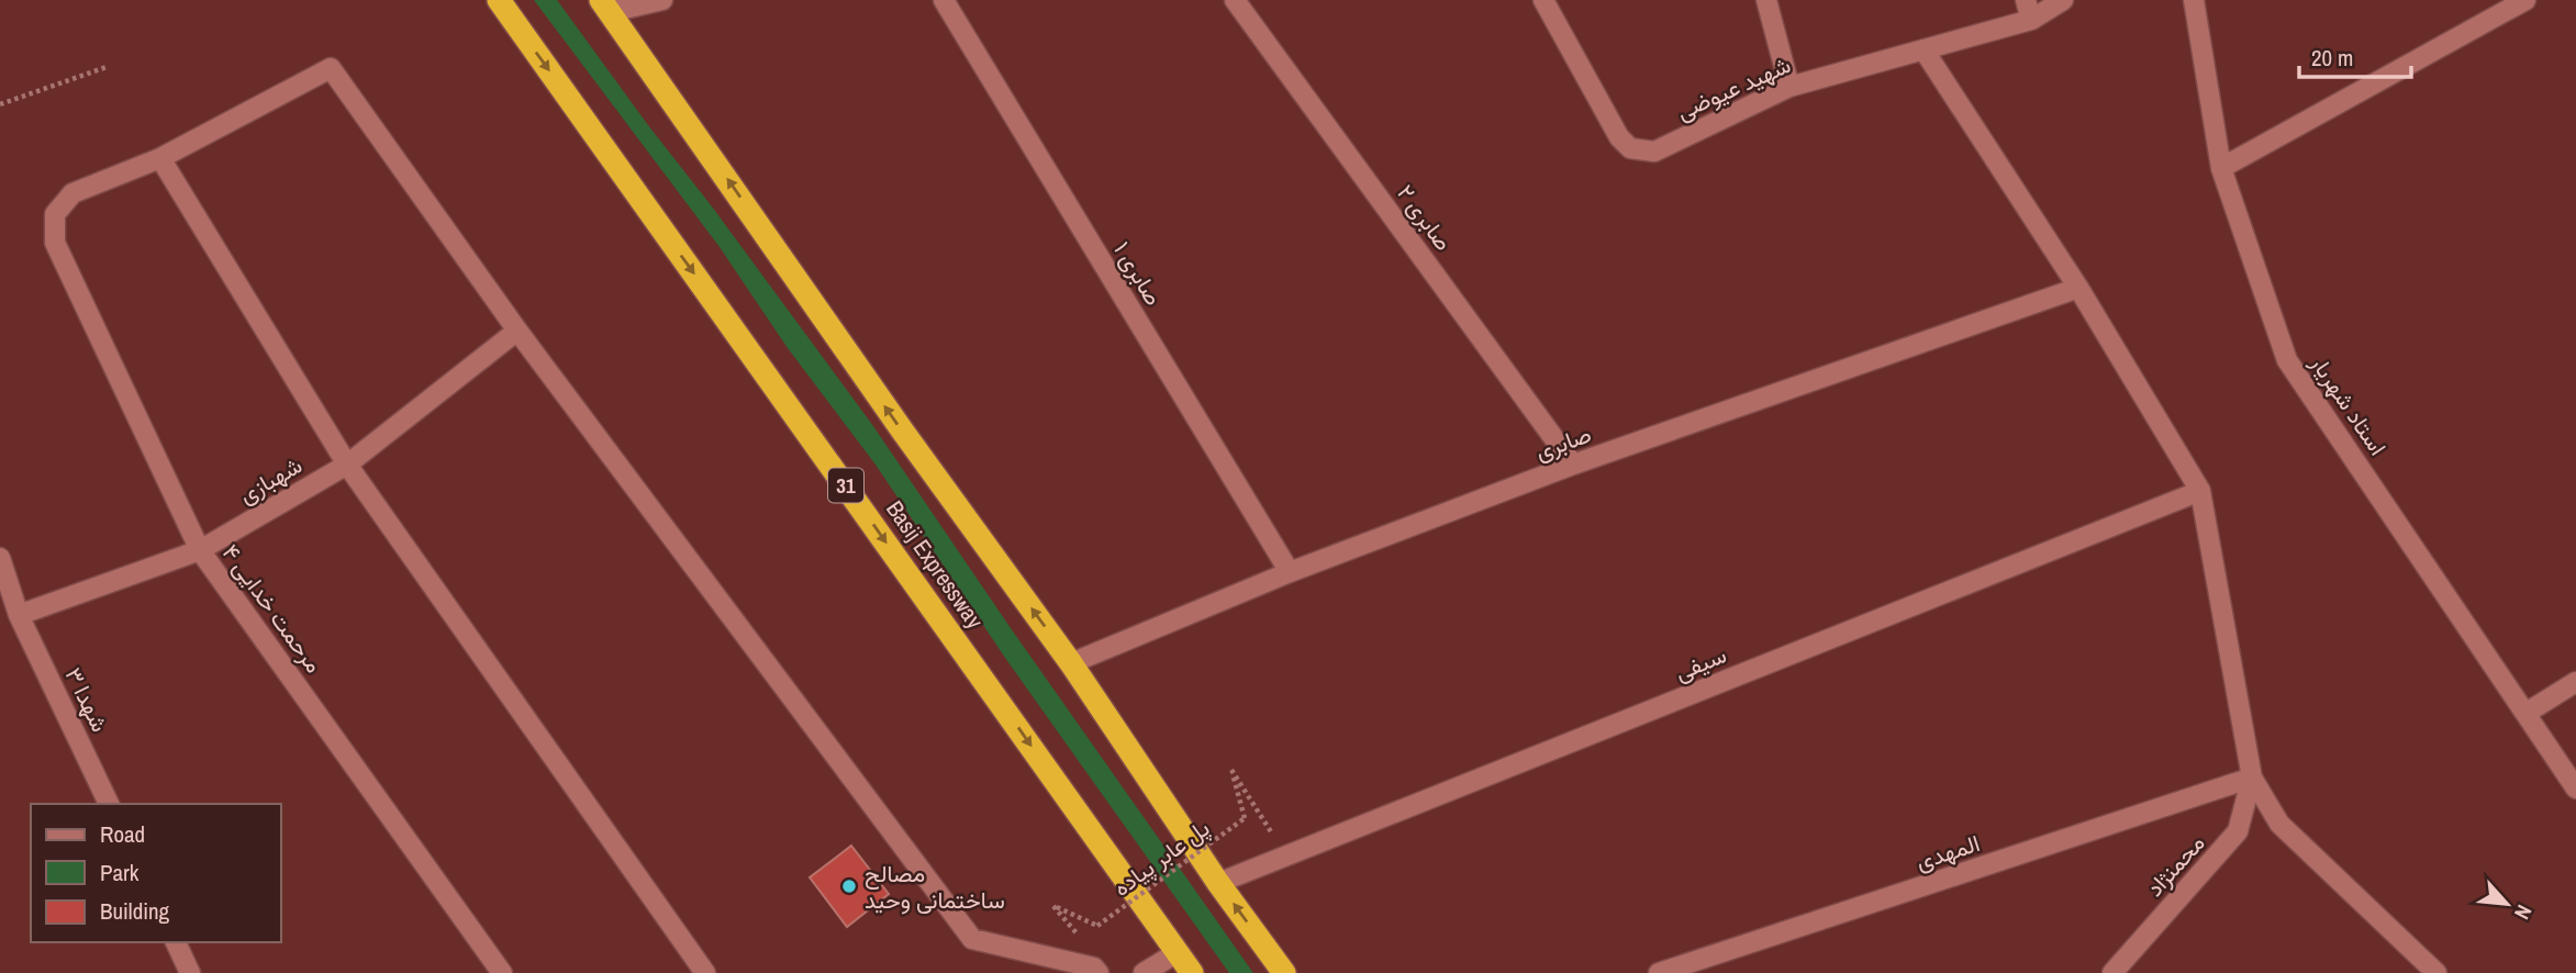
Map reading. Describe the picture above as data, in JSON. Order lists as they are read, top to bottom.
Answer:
{
  "streets": {
    "highway": ["31", "Basij Expressway"],
    "street": [
      "شهید عیوضی",
      "صابری ۲",
      "صابری ۱",
      "استاد شهریار",
      "صابری",
      "شهبازی",
      "مرحمت خدایی ۴",
      "سیفی",
      "شهدا ۳",
      "المهدی",
      "محمنژاد"
    ],
    "path": ["پل عابر پیاده"]
  },
  "crossings": [
    ["صابری ۲", "صابری"],
    ["صابری ۱", "صابری"],
    ["شهبازی", "مرحمت خدایی ۴"],
    ["شهبازی", "شهدا ۳"],
    ["سیفی", "پل عابر پیاده"],
    ["المهدی", "محمنژاد"]
  ],
  "places": ["مصالح ساختمانی وحید"],
  "legend": ["Road", "Park", "Building"],
  "scale_bar": "20 m",
  "north": "bottom right"
}
